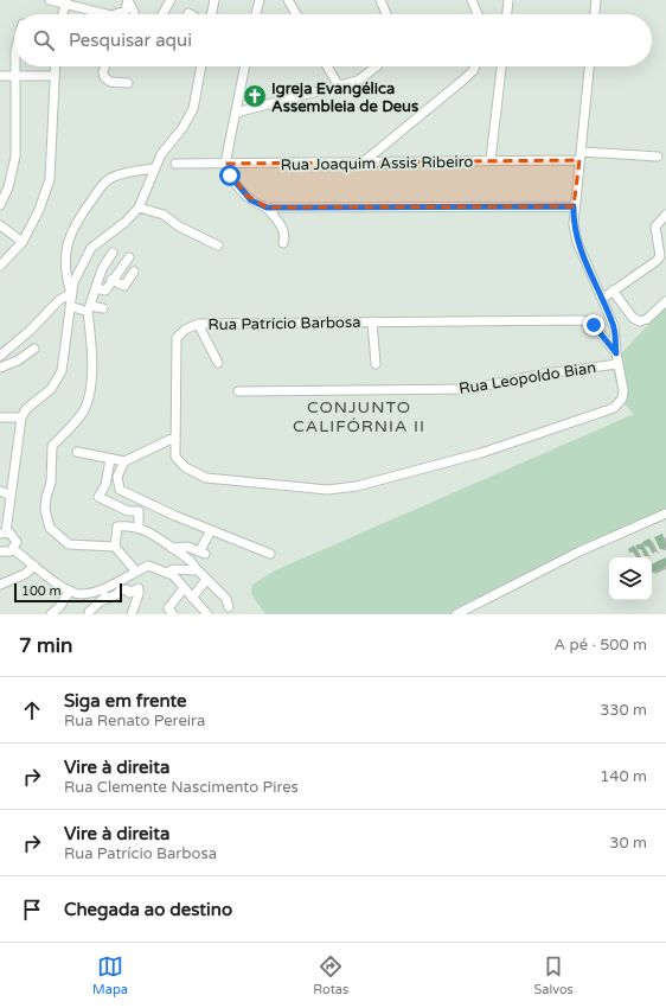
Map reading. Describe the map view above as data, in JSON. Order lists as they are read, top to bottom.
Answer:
{
  "streets": {
    "street": ["Rua Joaquim Assis Ribeiro", "Rua Patrício Barbosa", "Rua Leopoldo Bian"]
  },
  "crossings": [
    ["Rua Patrício Barbosa", "Rua Leopoldo Bian"]
  ],
  "districts": ["CONJUNTO CALIFÓRNIA II"],
  "places": {
    "church": ["Igreja Evangélica Assembleia de Deus"]
  },
  "scale_bar": "100 m",
  "page": {
    "search": "Pesquisar aqui",
    "scale": "100 m",
    "heading": ["7 min", "A pé · 500 m"],
    "list": [
      ["Siga em frente", "Rua Renato Pereira", "330 m"],
      ["Vire à direita", "Rua Clemente Nascimento Pires", "140 m"],
      ["Vire à direita", "Rua Patrício Barbosa", "30 m"],
      "Chegada ao destino"
    ],
    "nav": ["Mapa", "Rotas", "Salvos"]
  }
}
